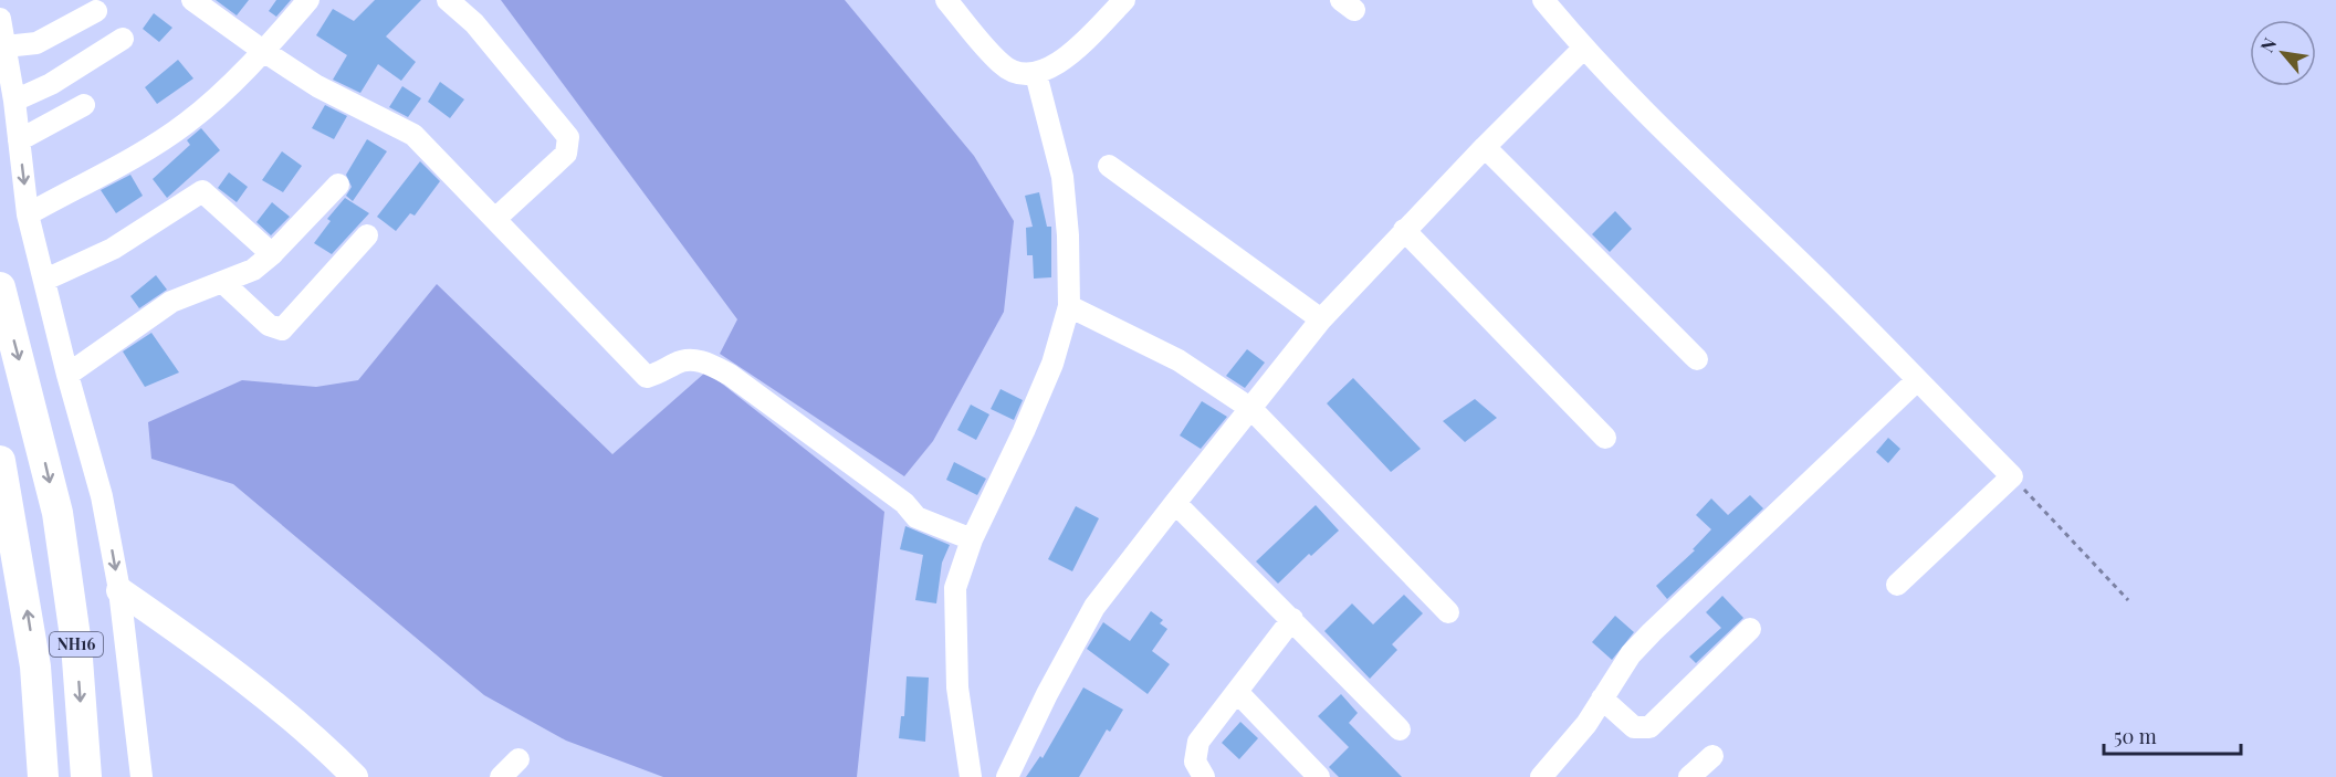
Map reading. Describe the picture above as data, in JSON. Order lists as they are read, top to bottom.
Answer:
{
  "streets": {
    "highway": ["NH16"]
  },
  "scale_bar": "50 m",
  "north": "top left"
}
